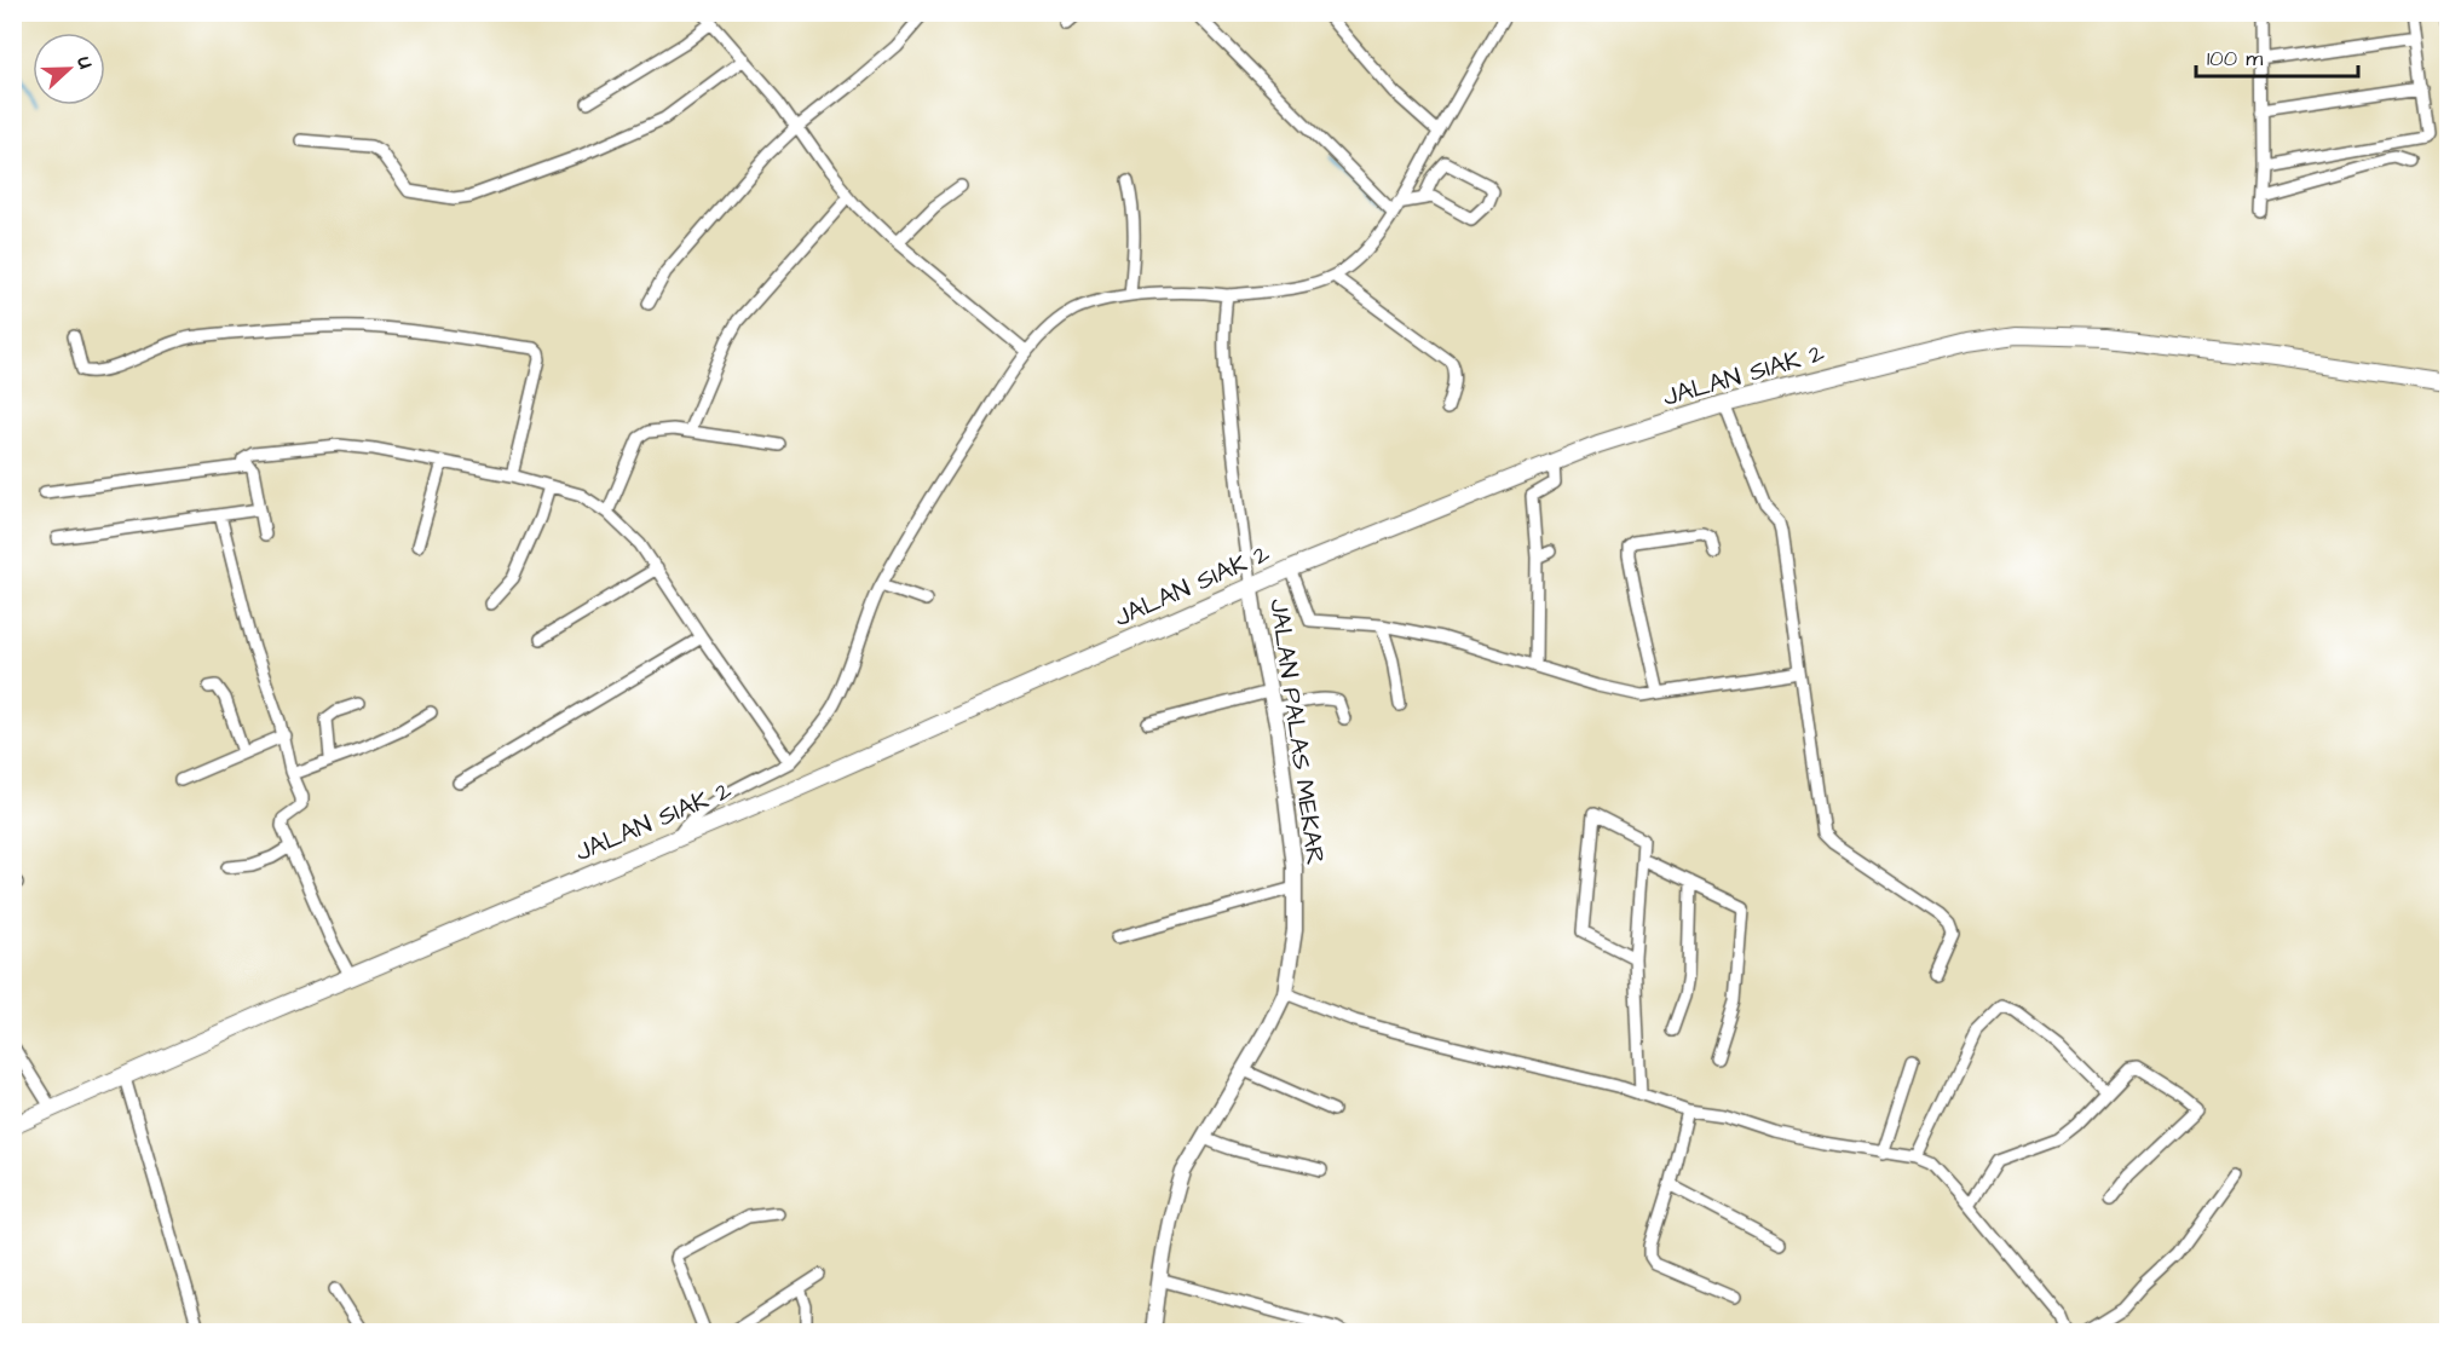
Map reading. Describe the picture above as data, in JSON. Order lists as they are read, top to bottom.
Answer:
{
  "streets": {
    "highway": ["JALAN SIAK 2"],
    "main road": ["JALAN PALAS MEKAR"]
  },
  "crossings": [
    ["JALAN SIAK 2", "JALAN PALAS MEKAR"]
  ],
  "scale_bar": "100 m",
  "north": "right"
}
